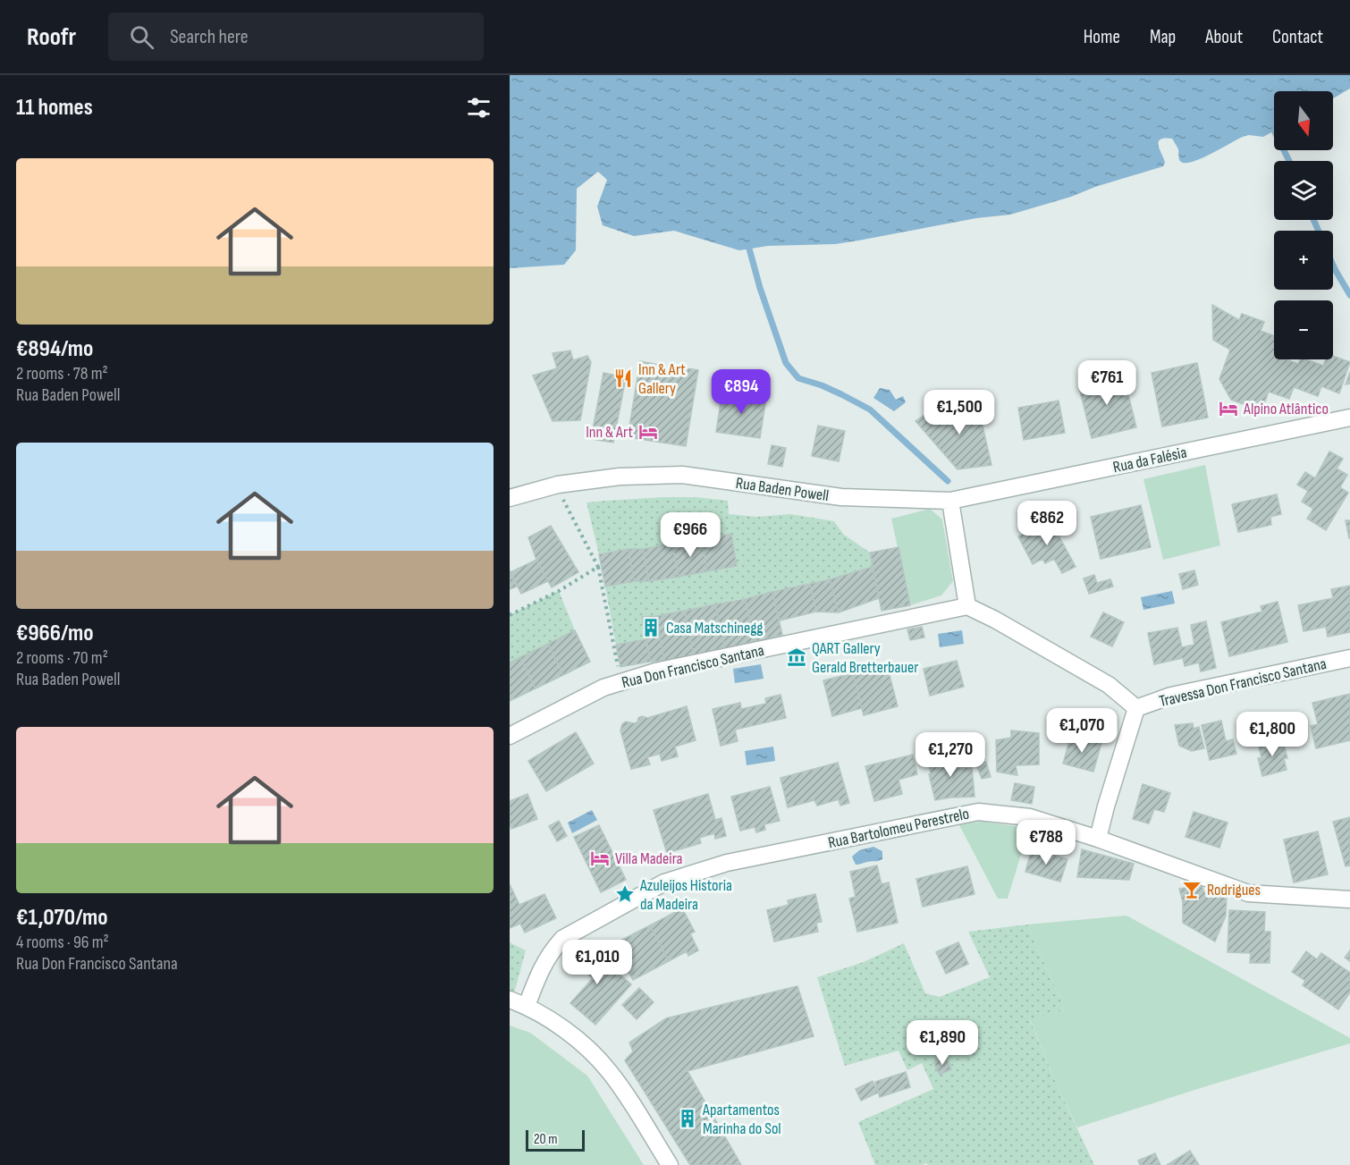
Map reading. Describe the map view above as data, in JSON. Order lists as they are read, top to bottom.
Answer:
{
  "streets": {
    "street": [
      "Rua da Falésia",
      "Rua Baden Powell",
      "Rua Don Francisco Santana",
      "Travessa Don Francisco Santana",
      "Rua Bartolomeu Perestrelo"
    ]
  },
  "crossings": [
    ["Rua da Falésia", "Rua Baden Powell"]
  ],
  "places": {
    "restaurant": ["Inn & Art Gallery"],
    "hotel": ["Alpino Atlântico", "Inn & Art", "Villa Madeira"],
    "building": ["Casa Matschinegg", "Apartamentos Marinha do Sol"],
    "museum": ["QART Gallery Gerald Bretterbauer"],
    "bar": ["Rodrigues"],
    "place": ["Azuleijos Historia da Madeira"]
  },
  "scale_bar": "20 m",
  "north": "bottom",
  "page": {
    "header": "Roofr",
    "search": "Search here",
    "nav": [
      "Home",
      "Map",
      "About",
      "Contact"
    ],
    "heading": "11 homes",
    "map_buttons": ["+", "−"],
    "list": [
      {
        "name": "€894/mo",
        "note": "2 rooms · 78 m² · Rua Baden Powell"
      },
      {
        "name": "€966/mo",
        "note": "2 rooms · 70 m² · Rua Baden Powell"
      },
      {
        "name": "€1,070/mo",
        "note": "4 rooms · 96 m² · Rua Don Francisco Santana"
      }
    ],
    "price": [
      "€761",
      "€894",
      "€1,500",
      "€862",
      "€966",
      "€1,070",
      "€1,800",
      "€1,270",
      "€788",
      "€1,010",
      "€1,890"
    ],
    "scale": "20 m"
  }
}
